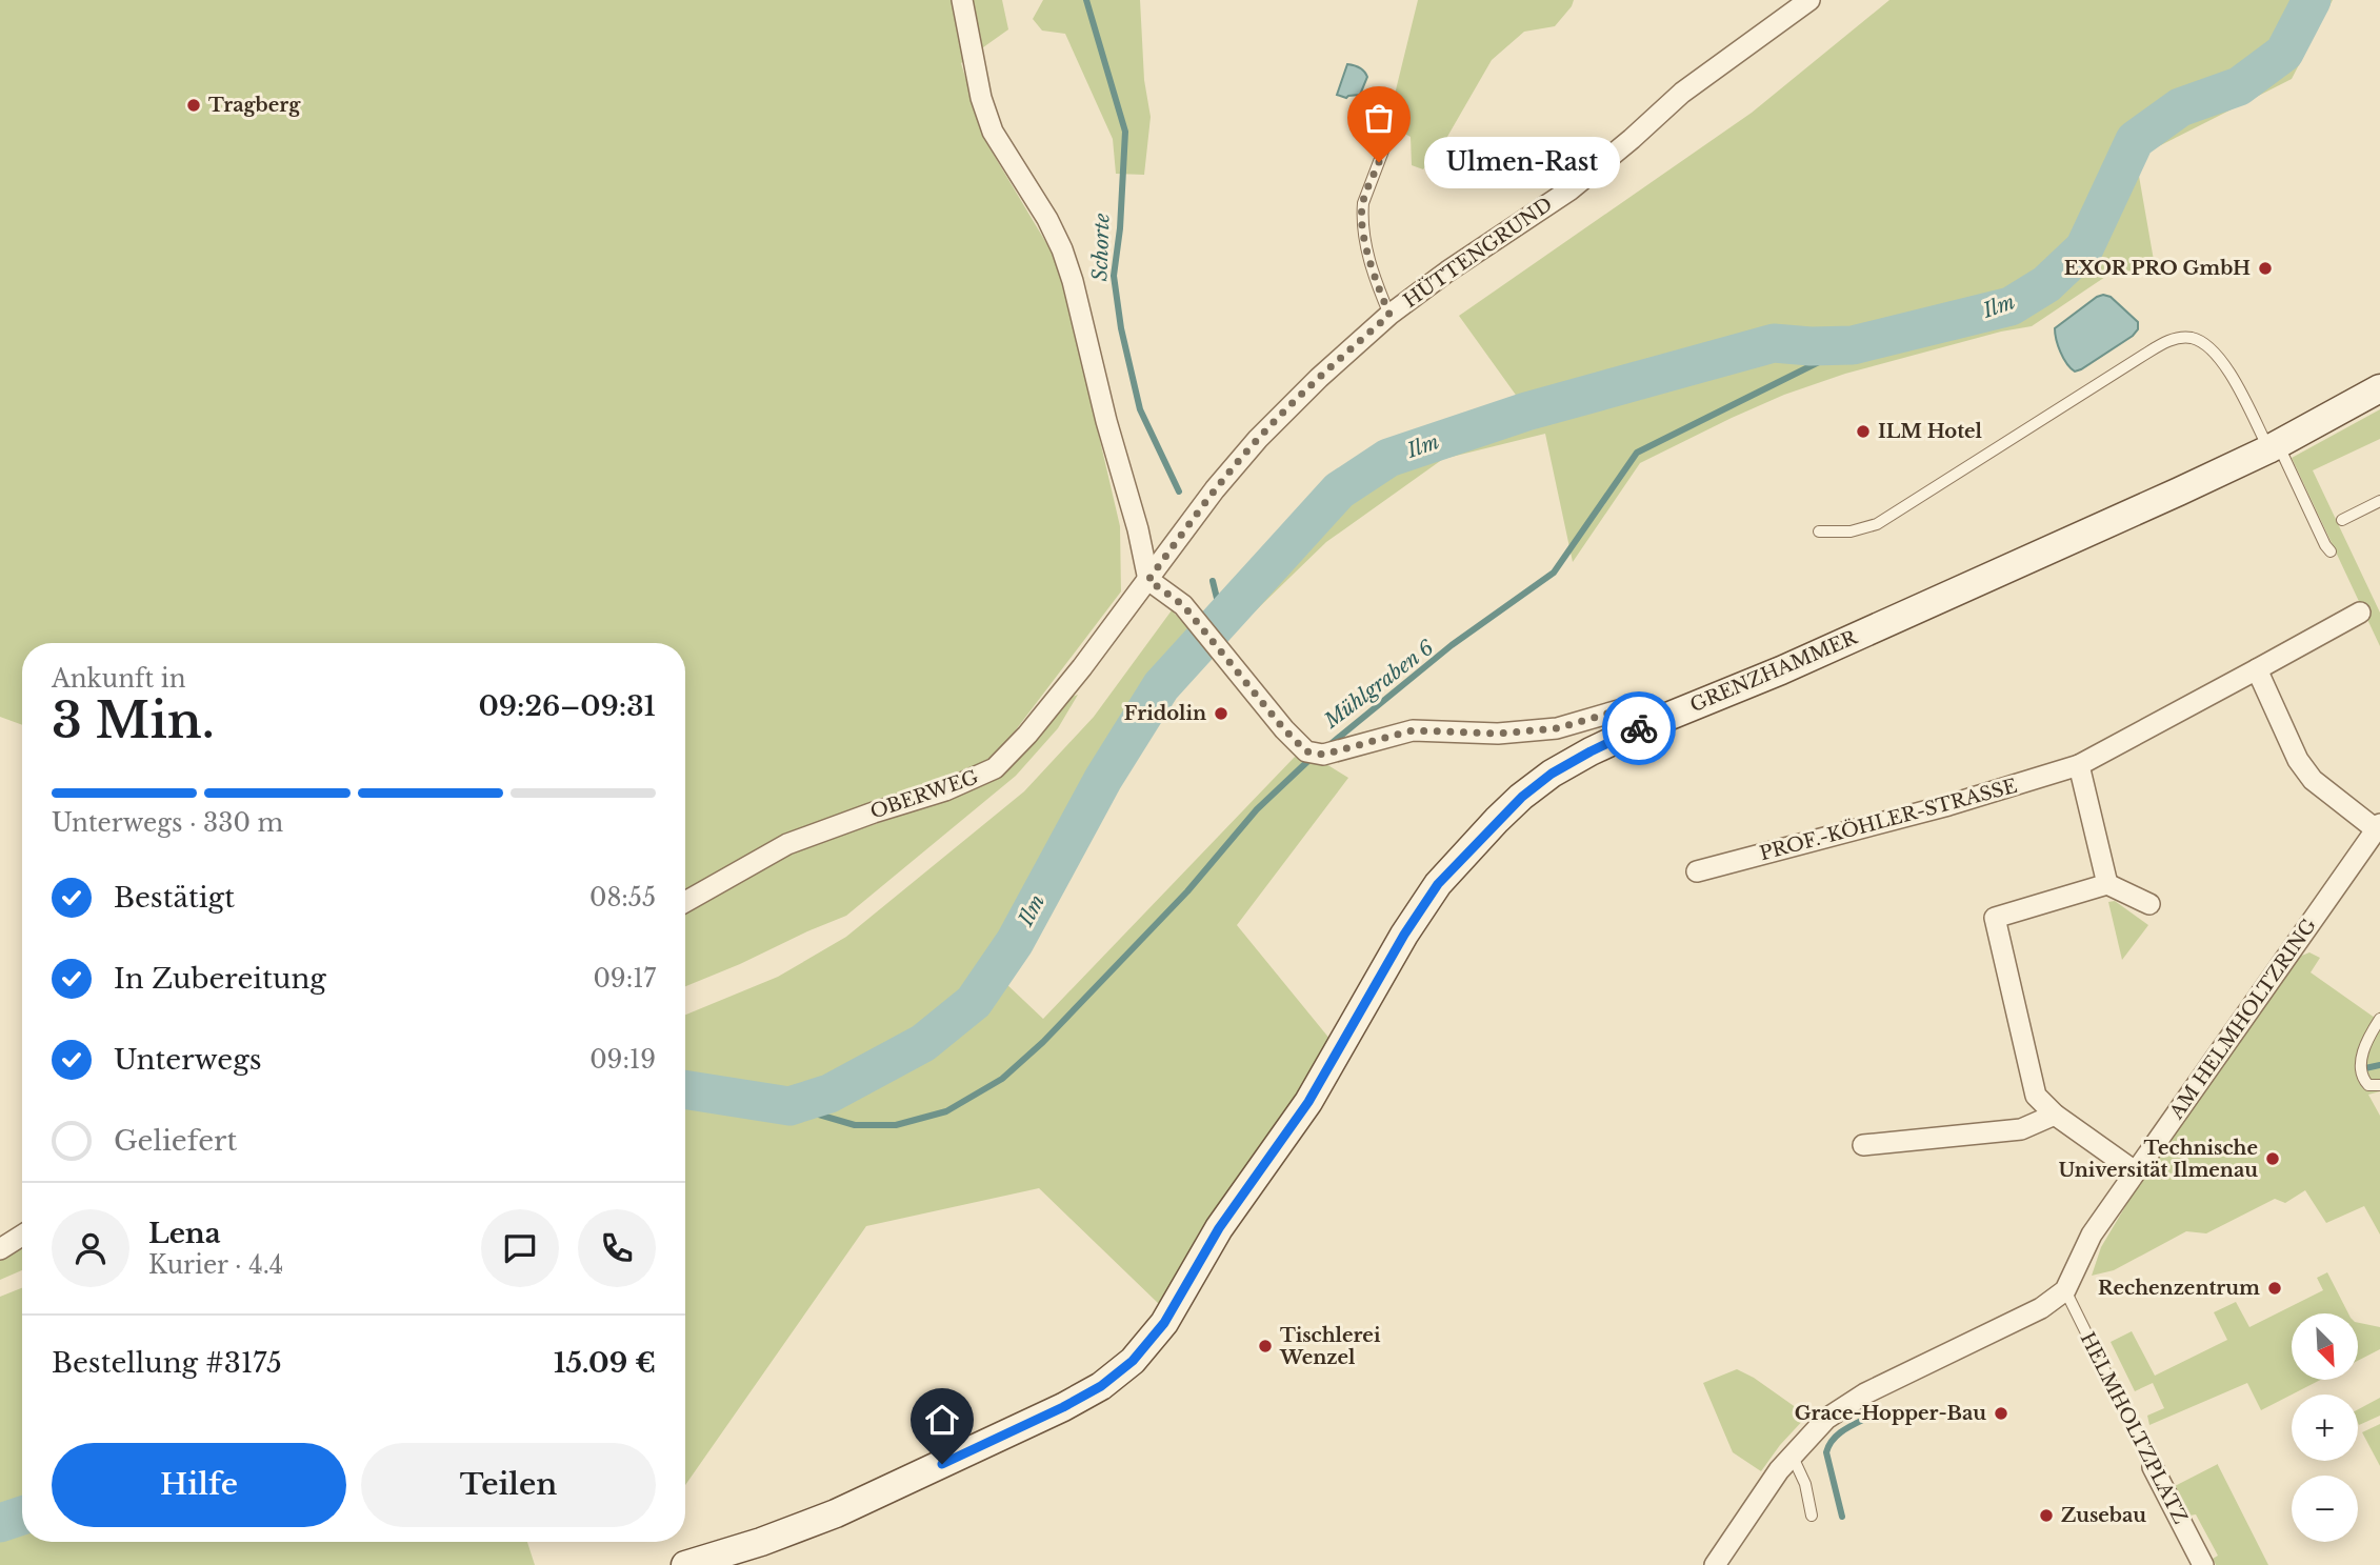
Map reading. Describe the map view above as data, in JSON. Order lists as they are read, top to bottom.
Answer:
{
  "streets": {
    "main road": ["GRENZHAMMER"],
    "street": [
      "HÜTTENGRUND",
      "OBERWEG",
      "PROF.-KÖHLER-STRASSE",
      "AM HELMHOLTZRING",
      "HELMHOLTZPLATZ"
    ]
  },
  "crossings": [
    ["HÜTTENGRUND", "OBERWEG"],
    ["AM HELMHOLTZRING", "HELMHOLTZPLATZ"]
  ],
  "water": ["Schorte", "Ilm", "Mühlgraben 6"],
  "places": [
    "Tragberg",
    "Ulmen-Rast",
    "EXOR PRO GmbH",
    "ILM Hotel",
    "Fridolin",
    "Technische Universität Ilmenau",
    "Rechenzentrum",
    "Tischlerei Wenzel",
    "Grace-Hopper-Bau",
    "Zusebau"
  ],
  "north": "bottom right",
  "page": {
    "bubble": "Ulmen-Rast",
    "heading": ["3 Min.", "Ankunft in", "09:26–09:31"],
    "panel": [
      "Lena",
      "Kurier · 4.4",
      "Bestellung #3175",
      "15.09 €"
    ],
    "bar": "Unterwegs · 330 m",
    "list": [
      ["Bestätigt", "08:55"],
      ["In Zubereitung", "09:17"],
      ["Unterwegs", "09:19"],
      "Geliefert"
    ],
    "map_buttons": ["+", "−"],
    "buttons": ["Hilfe", "Teilen"]
  }
}
